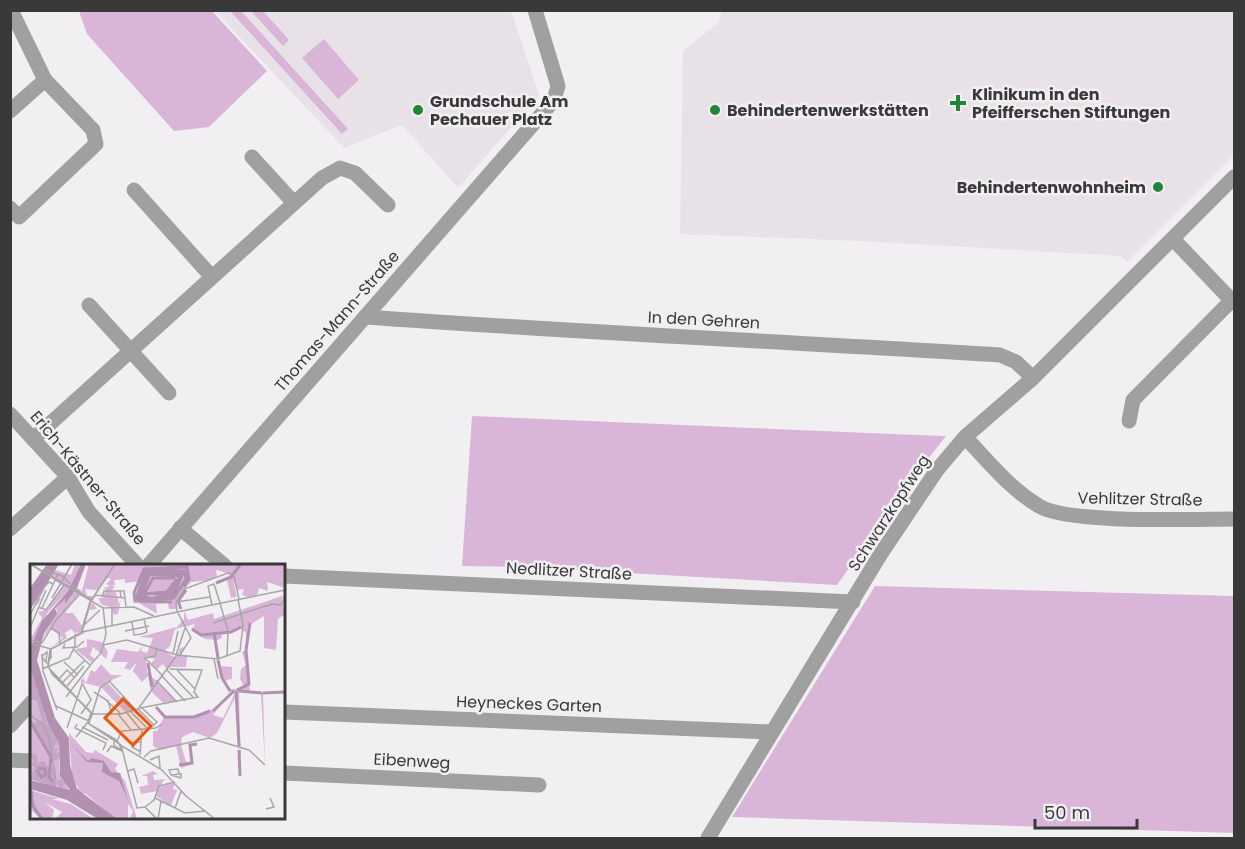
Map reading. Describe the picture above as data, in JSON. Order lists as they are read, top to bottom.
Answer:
{
  "streets": {
    "street": [
      "In den Gehren",
      "Thomas-Mann-Straße",
      "Erich-Kästner-Straße",
      "Vehlitzer Straße",
      "Schwarzkopfweg",
      "Nedlitzer Straße",
      "Heyneckes Garten",
      "Eibenweg"
    ]
  },
  "crossings": [
    ["In den Gehren", "Thomas-Mann-Straße"],
    ["In den Gehren", "Schwarzkopfweg"],
    ["Vehlitzer Straße", "Schwarzkopfweg"],
    ["Schwarzkopfweg", "Nedlitzer Straße"],
    ["Schwarzkopfweg", "Heyneckes Garten"]
  ],
  "places": {
    "health": ["Klinikum in den Pfeifferschen Stiftungen"],
    "other": ["Grundschule Am Pechauer Platz", "Behindertenwerkstätten", "Behindertenwohnheim"]
  },
  "scale_bar": "50 m"
}
